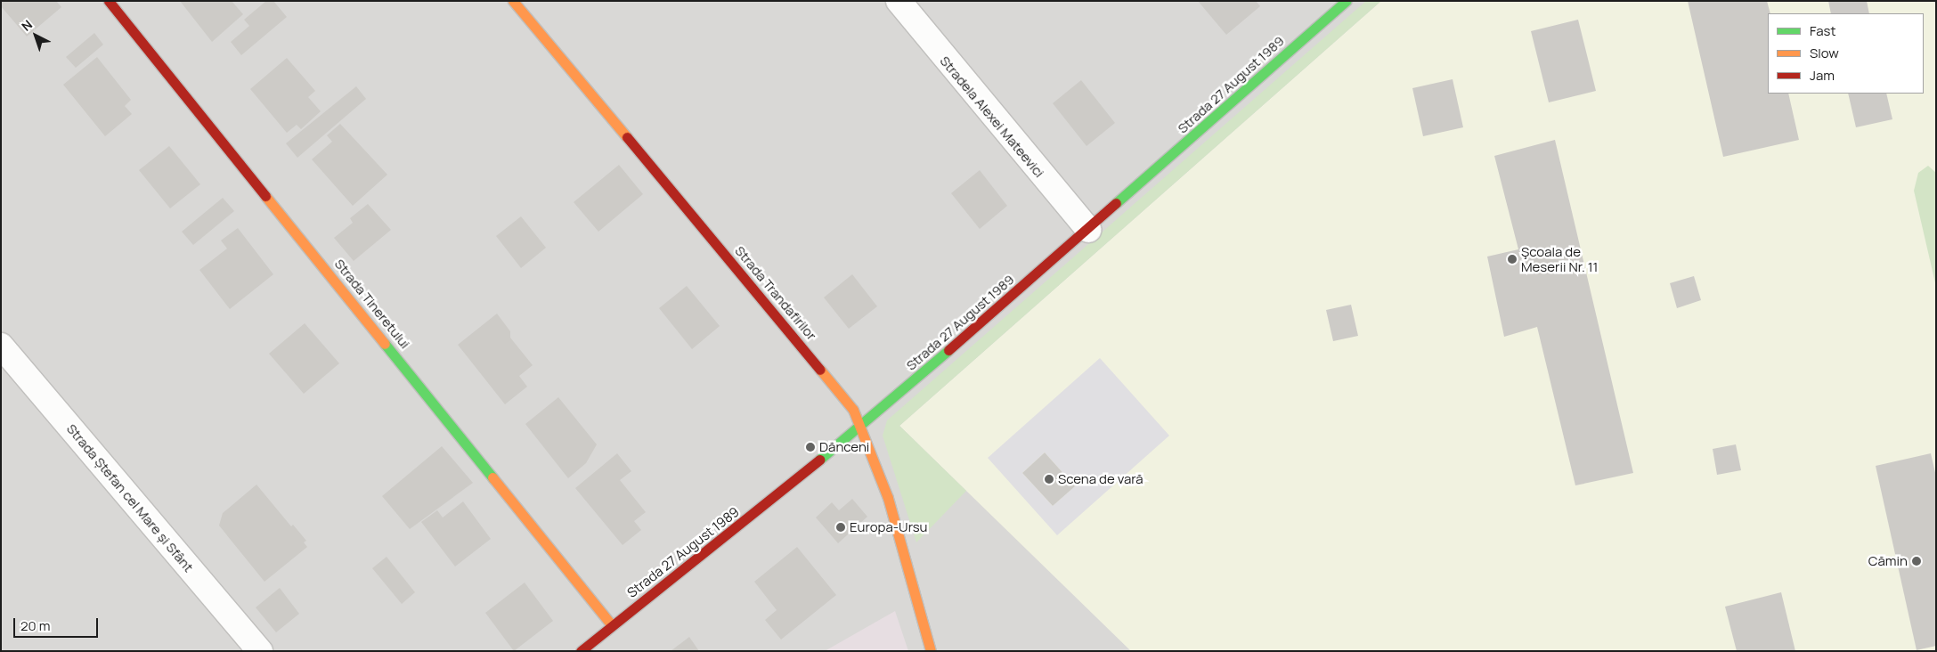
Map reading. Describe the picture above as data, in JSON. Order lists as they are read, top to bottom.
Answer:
{
  "streets": {
    "street": [
      "Strada 27 August 1989",
      "Stradela Alexei Mateevici",
      "Strada Trandafirilor",
      "Strada Tineretului",
      "Strada Ștefan cel Mare și Sfânt"
    ]
  },
  "crossings": [
    ["Strada 27 August 1989", "Stradela Alexei Mateevici"],
    ["Strada 27 August 1989", "Strada Trandafirilor"],
    ["Strada 27 August 1989", "Strada Tineretului"]
  ],
  "places": [
    "Şcoala de Meserii Nr. 11",
    "Dănceni",
    "Scena de vară",
    "Europa-Ursu",
    "Cămin"
  ],
  "legend": ["Fast", "Slow", "Jam"],
  "scale_bar": "20 m",
  "north": "top left"
}
